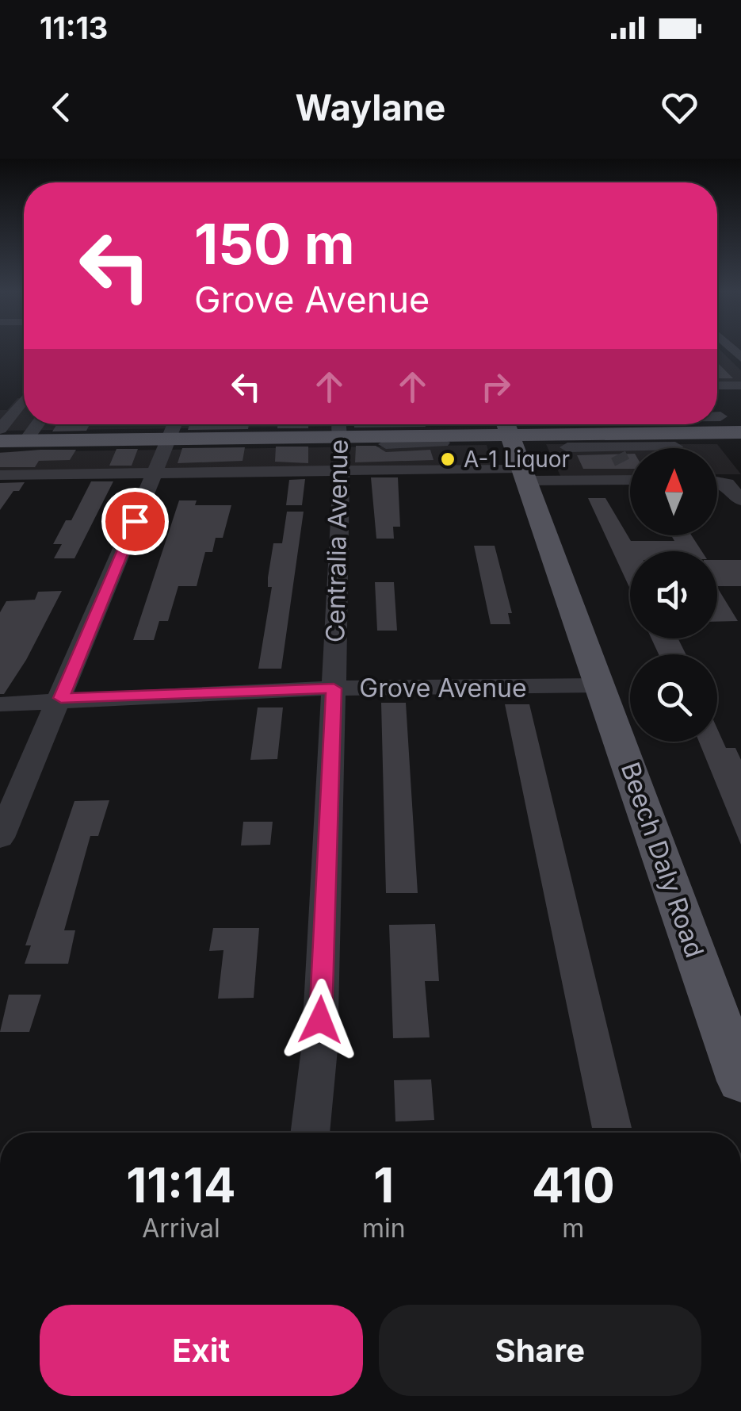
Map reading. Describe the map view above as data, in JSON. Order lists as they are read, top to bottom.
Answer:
{
  "streets": {
    "main road": ["Beech Daly Road"],
    "street": ["Centralia Avenue", "Grove Avenue"]
  },
  "crossings": [
    ["Centralia Avenue", "Grove Avenue"],
    ["Grove Avenue", "Beech Daly Road"]
  ],
  "places": ["A-1 Liquor"],
  "north": "top",
  "page": {
    "status": "11:13",
    "header": "Waylane",
    "turn": ["150 m", "Grove Avenue"],
    "eta": [
      "11:14",
      "Arrival",
      "1",
      "min",
      "410",
      "m"
    ],
    "buttons": ["Exit", "Share"]
  }
}
